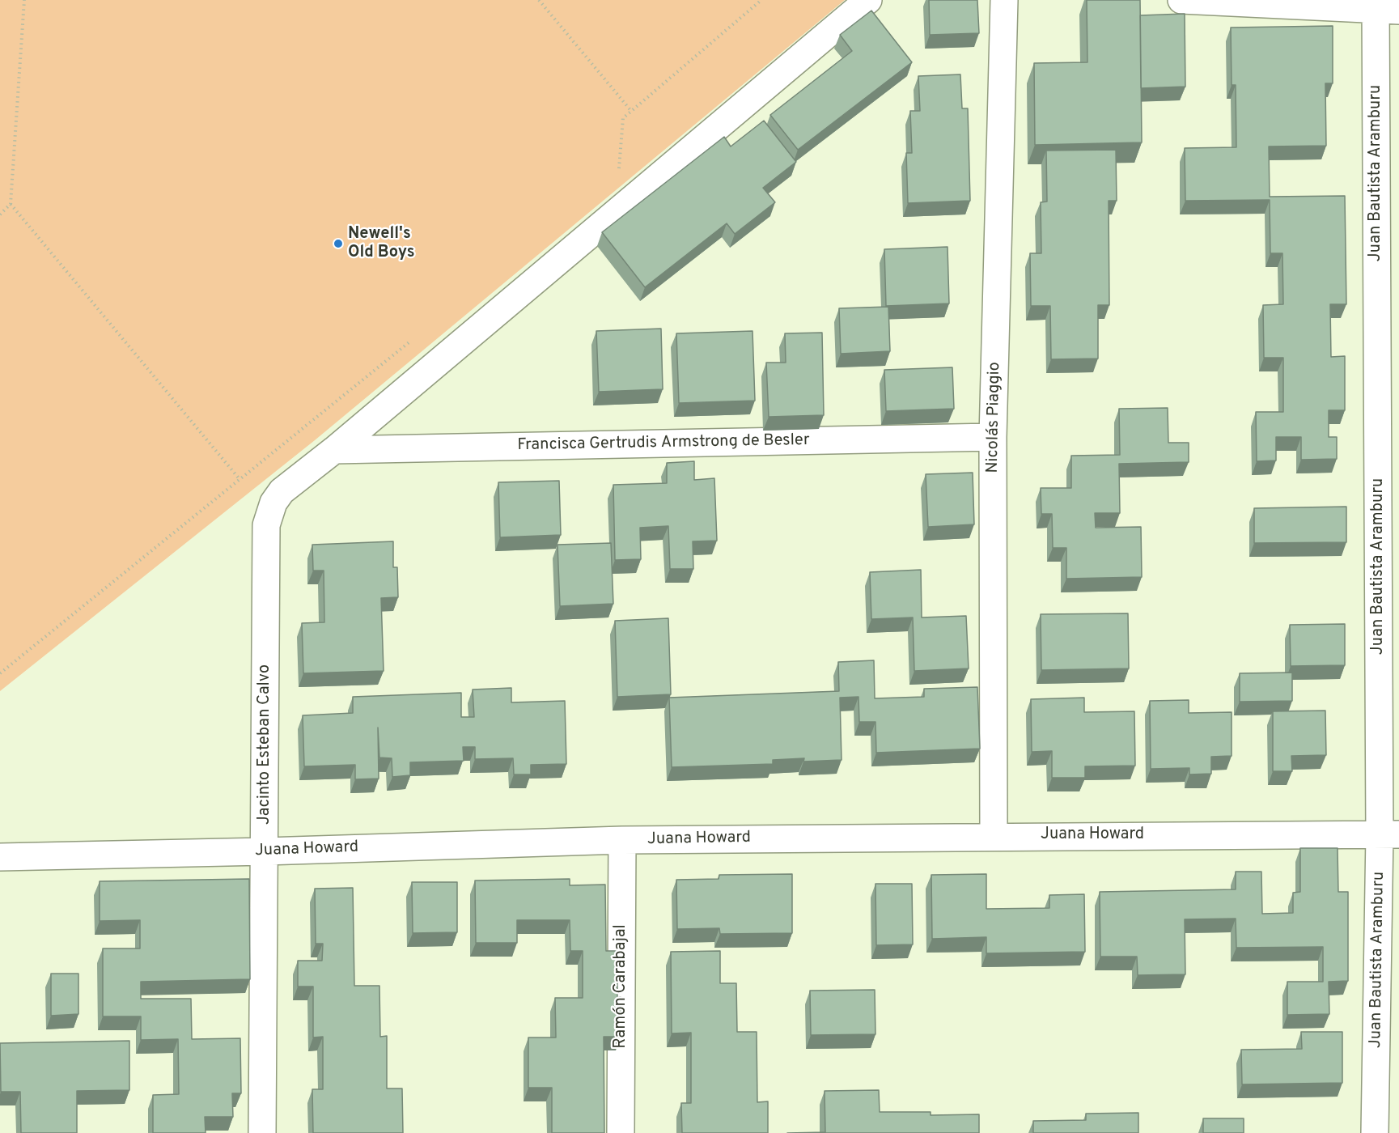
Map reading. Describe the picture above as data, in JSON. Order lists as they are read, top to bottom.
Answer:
{
  "streets": {
    "street": [
      "Juan Bautista Aramburu",
      "Nicolás Piaggio",
      "Francisca Gertrudis Armstrong de Besler",
      "Jacinto Esteban Calvo",
      "Juana Howard",
      "Ramón Carabajal"
    ]
  },
  "crossings": [
    ["Juan Bautista Aramburu", "Juana Howard"],
    ["Nicolás Piaggio", "Francisca Gertrudis Armstrong de Besler"],
    ["Nicolás Piaggio", "Juana Howard"],
    ["Francisca Gertrudis Armstrong de Besler", "Jacinto Esteban Calvo"],
    ["Jacinto Esteban Calvo", "Juana Howard"],
    ["Juana Howard", "Ramón Carabajal"]
  ],
  "places": ["Newell's Old Boys"]
}
